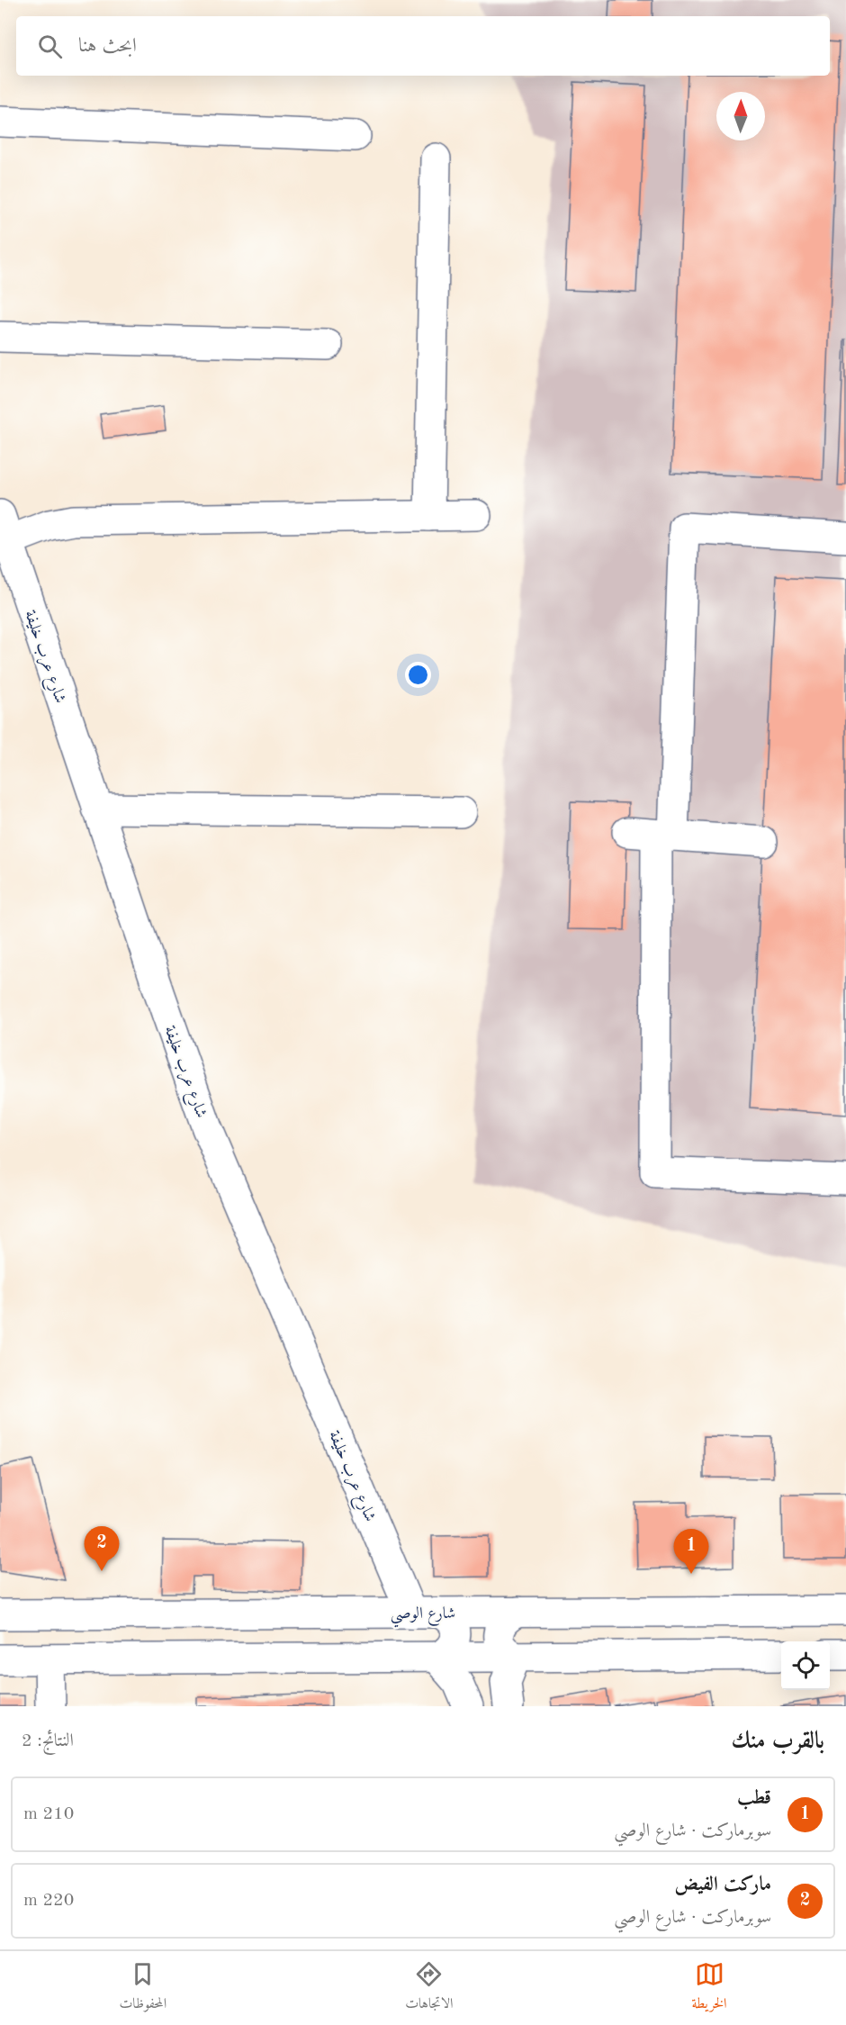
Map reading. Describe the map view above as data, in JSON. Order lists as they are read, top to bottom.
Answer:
{
  "streets": {
    "street": ["شارع عرب خليفة", "شارع الوصي"]
  },
  "crossings": [
    ["شارع عرب خليفة", "شارع الوصي"]
  ],
  "north": "top",
  "page": {
    "search": "ابحث هنا",
    "pins": ["2", "1"],
    "heading": ["بالقرب منك", "النتائج: 2"],
    "list": [
      {
        "mark": "1",
        "name": "قطب",
        "note": "سوبرماركت · شارع الوصي",
        "value": "210 m"
      },
      {
        "mark": "2",
        "name": "ماركت الفيض",
        "note": "سوبرماركت · شارع الوصي",
        "value": "220 m"
      }
    ],
    "nav": ["الخريطة", "الاتجاهات", "المحفوظات"]
  }
}
